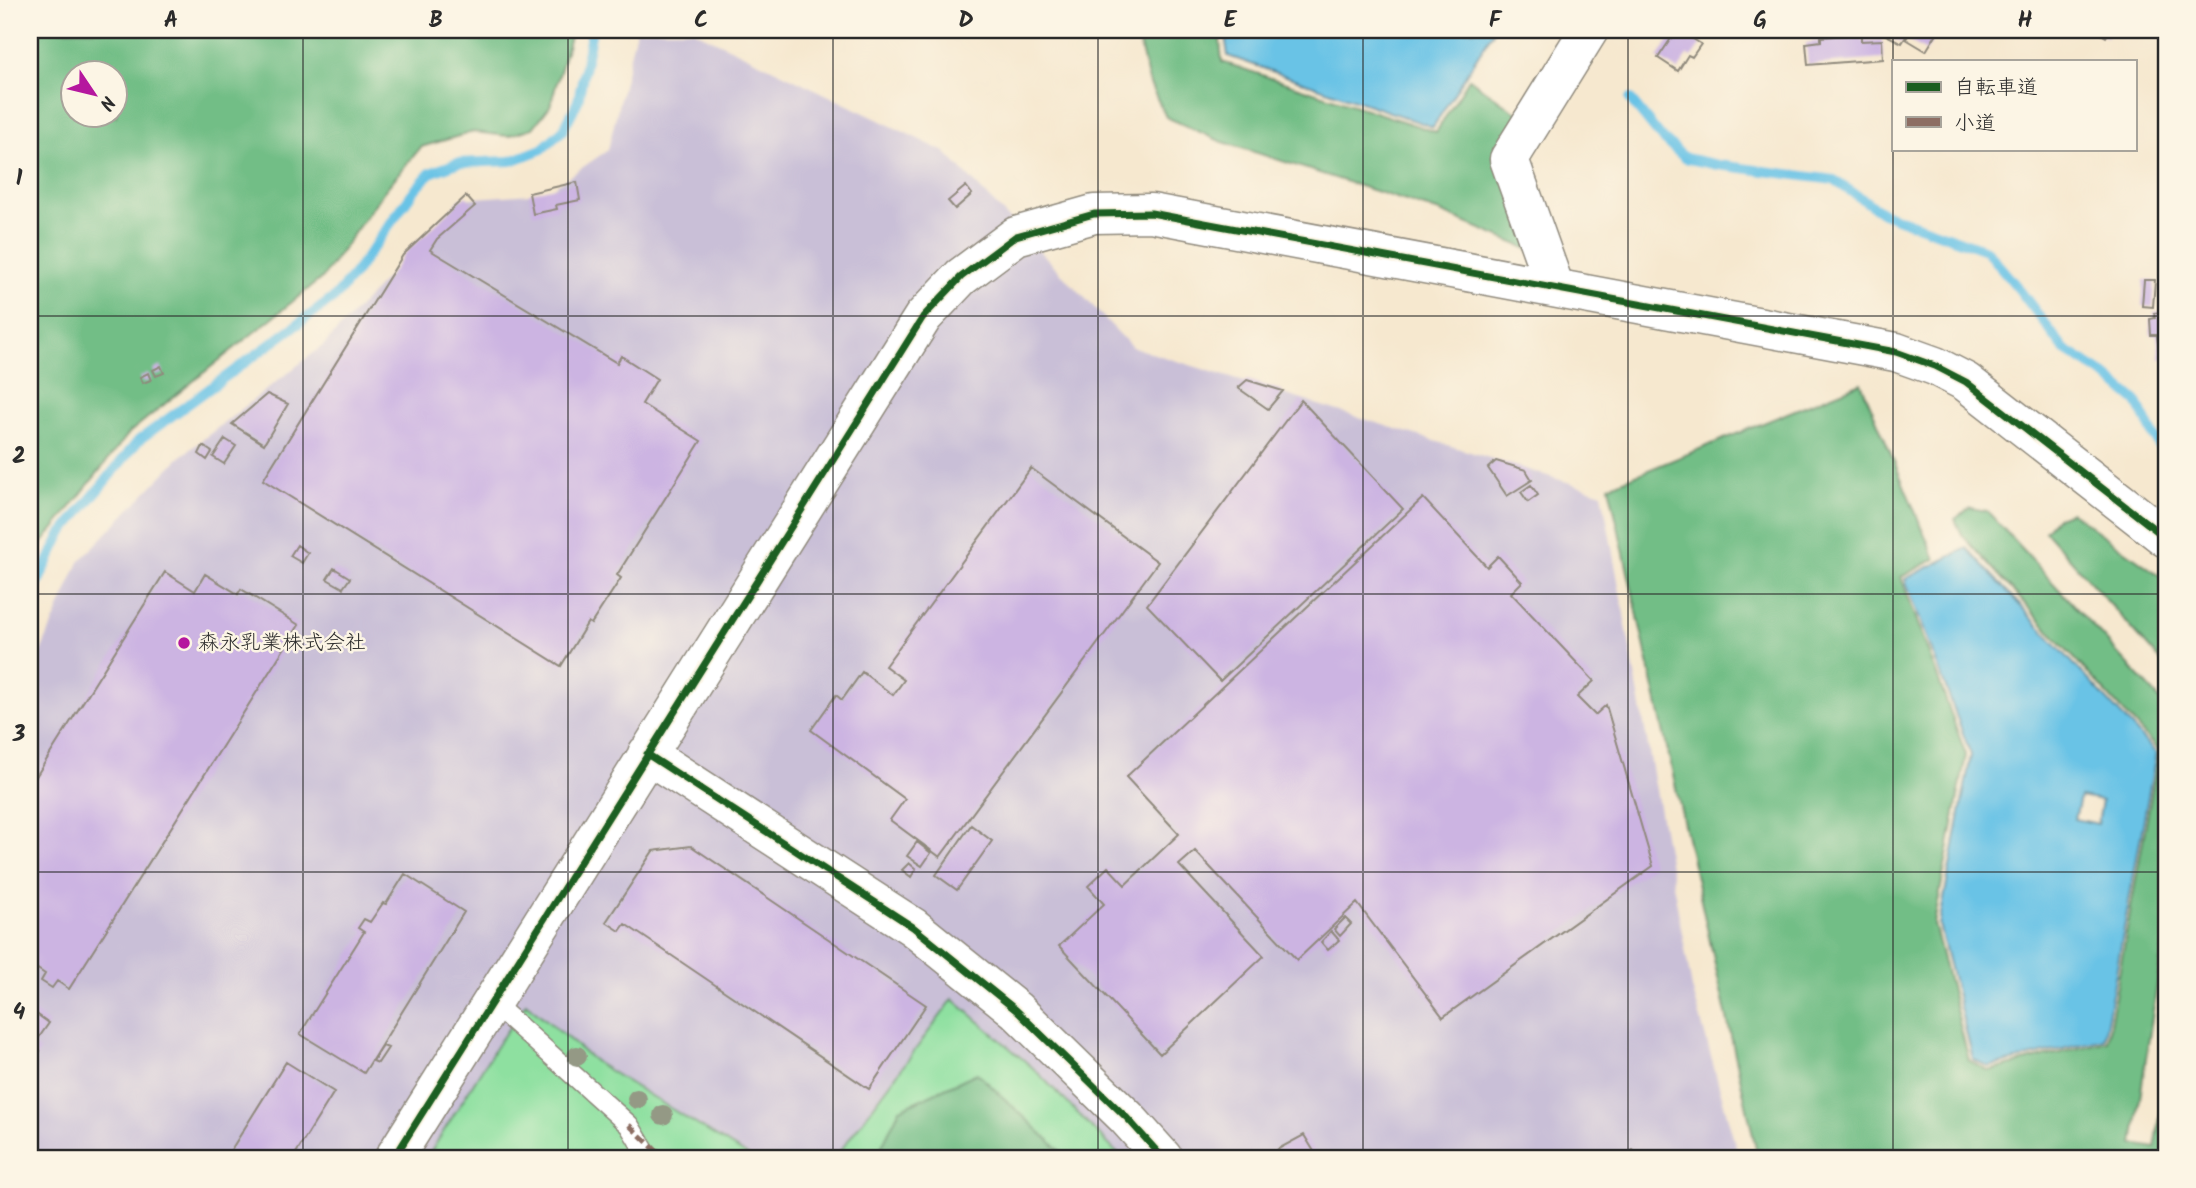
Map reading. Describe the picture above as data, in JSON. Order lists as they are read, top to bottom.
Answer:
{
  "places": ["森永乳業株式会社"],
  "legend": ["自転車道", "小道"],
  "north": "bottom right",
  "grid": {
    "columns": [
      "A",
      "B",
      "C",
      "D",
      "E",
      "F",
      "G",
      "H"
    ],
    "rows": [
      "1",
      "2",
      "3",
      "4"
    ]
  }
}
